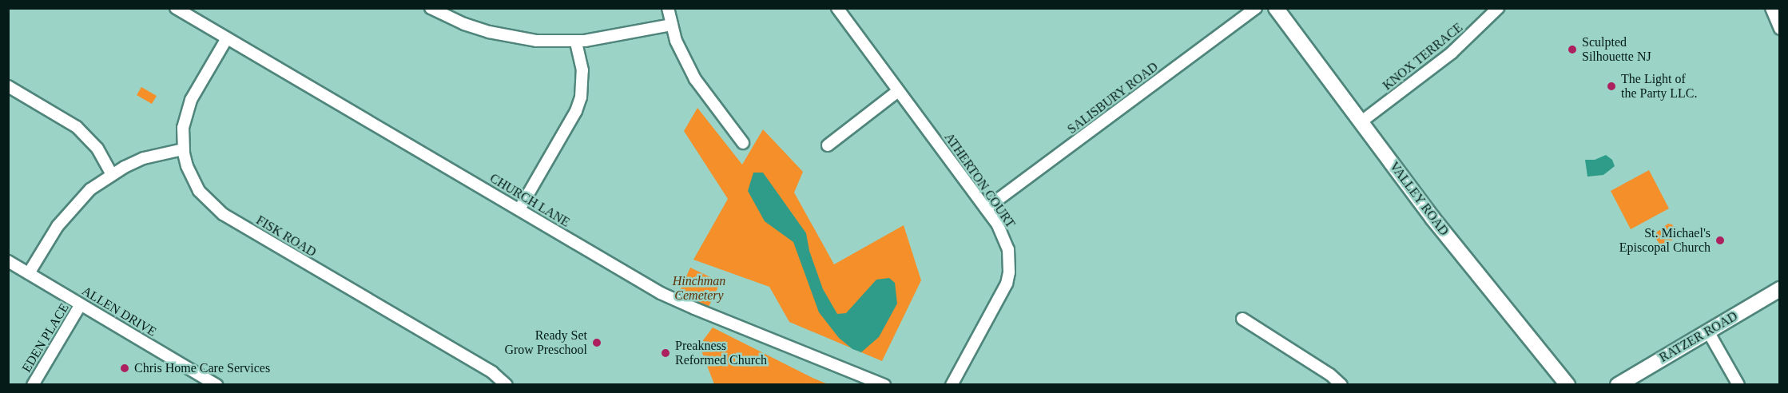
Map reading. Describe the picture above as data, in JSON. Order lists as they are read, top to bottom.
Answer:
{
  "streets": {
    "main road": ["VALLEY ROAD", "RATZER ROAD"],
    "street": [
      "KNOX TERRACE",
      "SALISBURY ROAD",
      "ATHERTON COURT",
      "CHURCH LANE",
      "FISK ROAD",
      "ALLEN DRIVE",
      "EDEN PLACE"
    ]
  },
  "crossings": [
    ["KNOX TERRACE", "VALLEY ROAD"],
    ["SALISBURY ROAD", "ATHERTON COURT"],
    ["CHURCH LANE", "FISK ROAD"],
    ["ALLEN DRIVE", "EDEN PLACE"]
  ],
  "parks": ["Hinchman Cemetery"],
  "places": [
    "Sculpted Silhouette NJ",
    "The Light of the Party LLC.",
    "St. Michael's Episcopal Church",
    "Ready Set Grow Preschool",
    "Preakness Reformed Church",
    "Chris Home Care Services"
  ]
}
